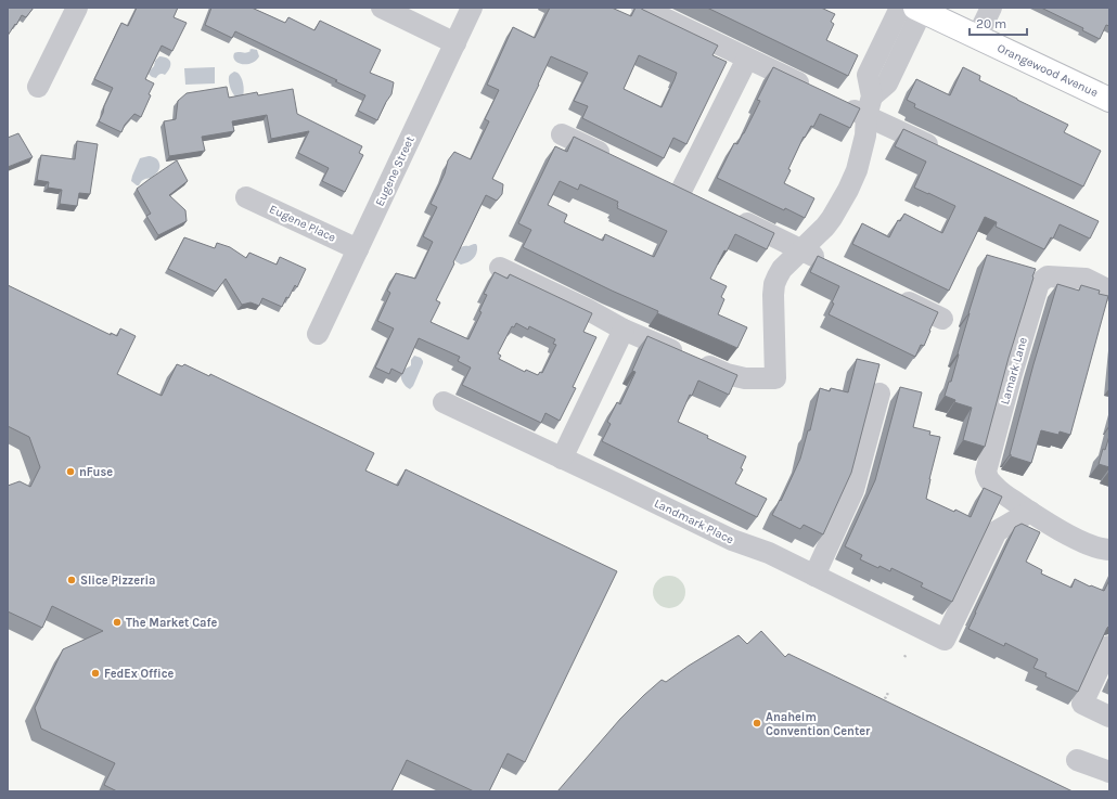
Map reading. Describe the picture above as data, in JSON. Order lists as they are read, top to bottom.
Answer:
{
  "streets": {
    "main road": ["Orangewood Avenue"],
    "street": [
      "Eugene Street",
      "Eugene Place",
      "Lamark Lane",
      "Landmark Place"
    ]
  },
  "crossings": [
    ["Eugene Street", "Eugene Place"],
    ["Lamark Lane", "Landmark Place"]
  ],
  "places": [
    "nFuse",
    "Slice Pizzeria",
    "The Market Cafe",
    "FedEx Office",
    "Anaheim Convention Center"
  ],
  "scale_bar": "20 m"
}
